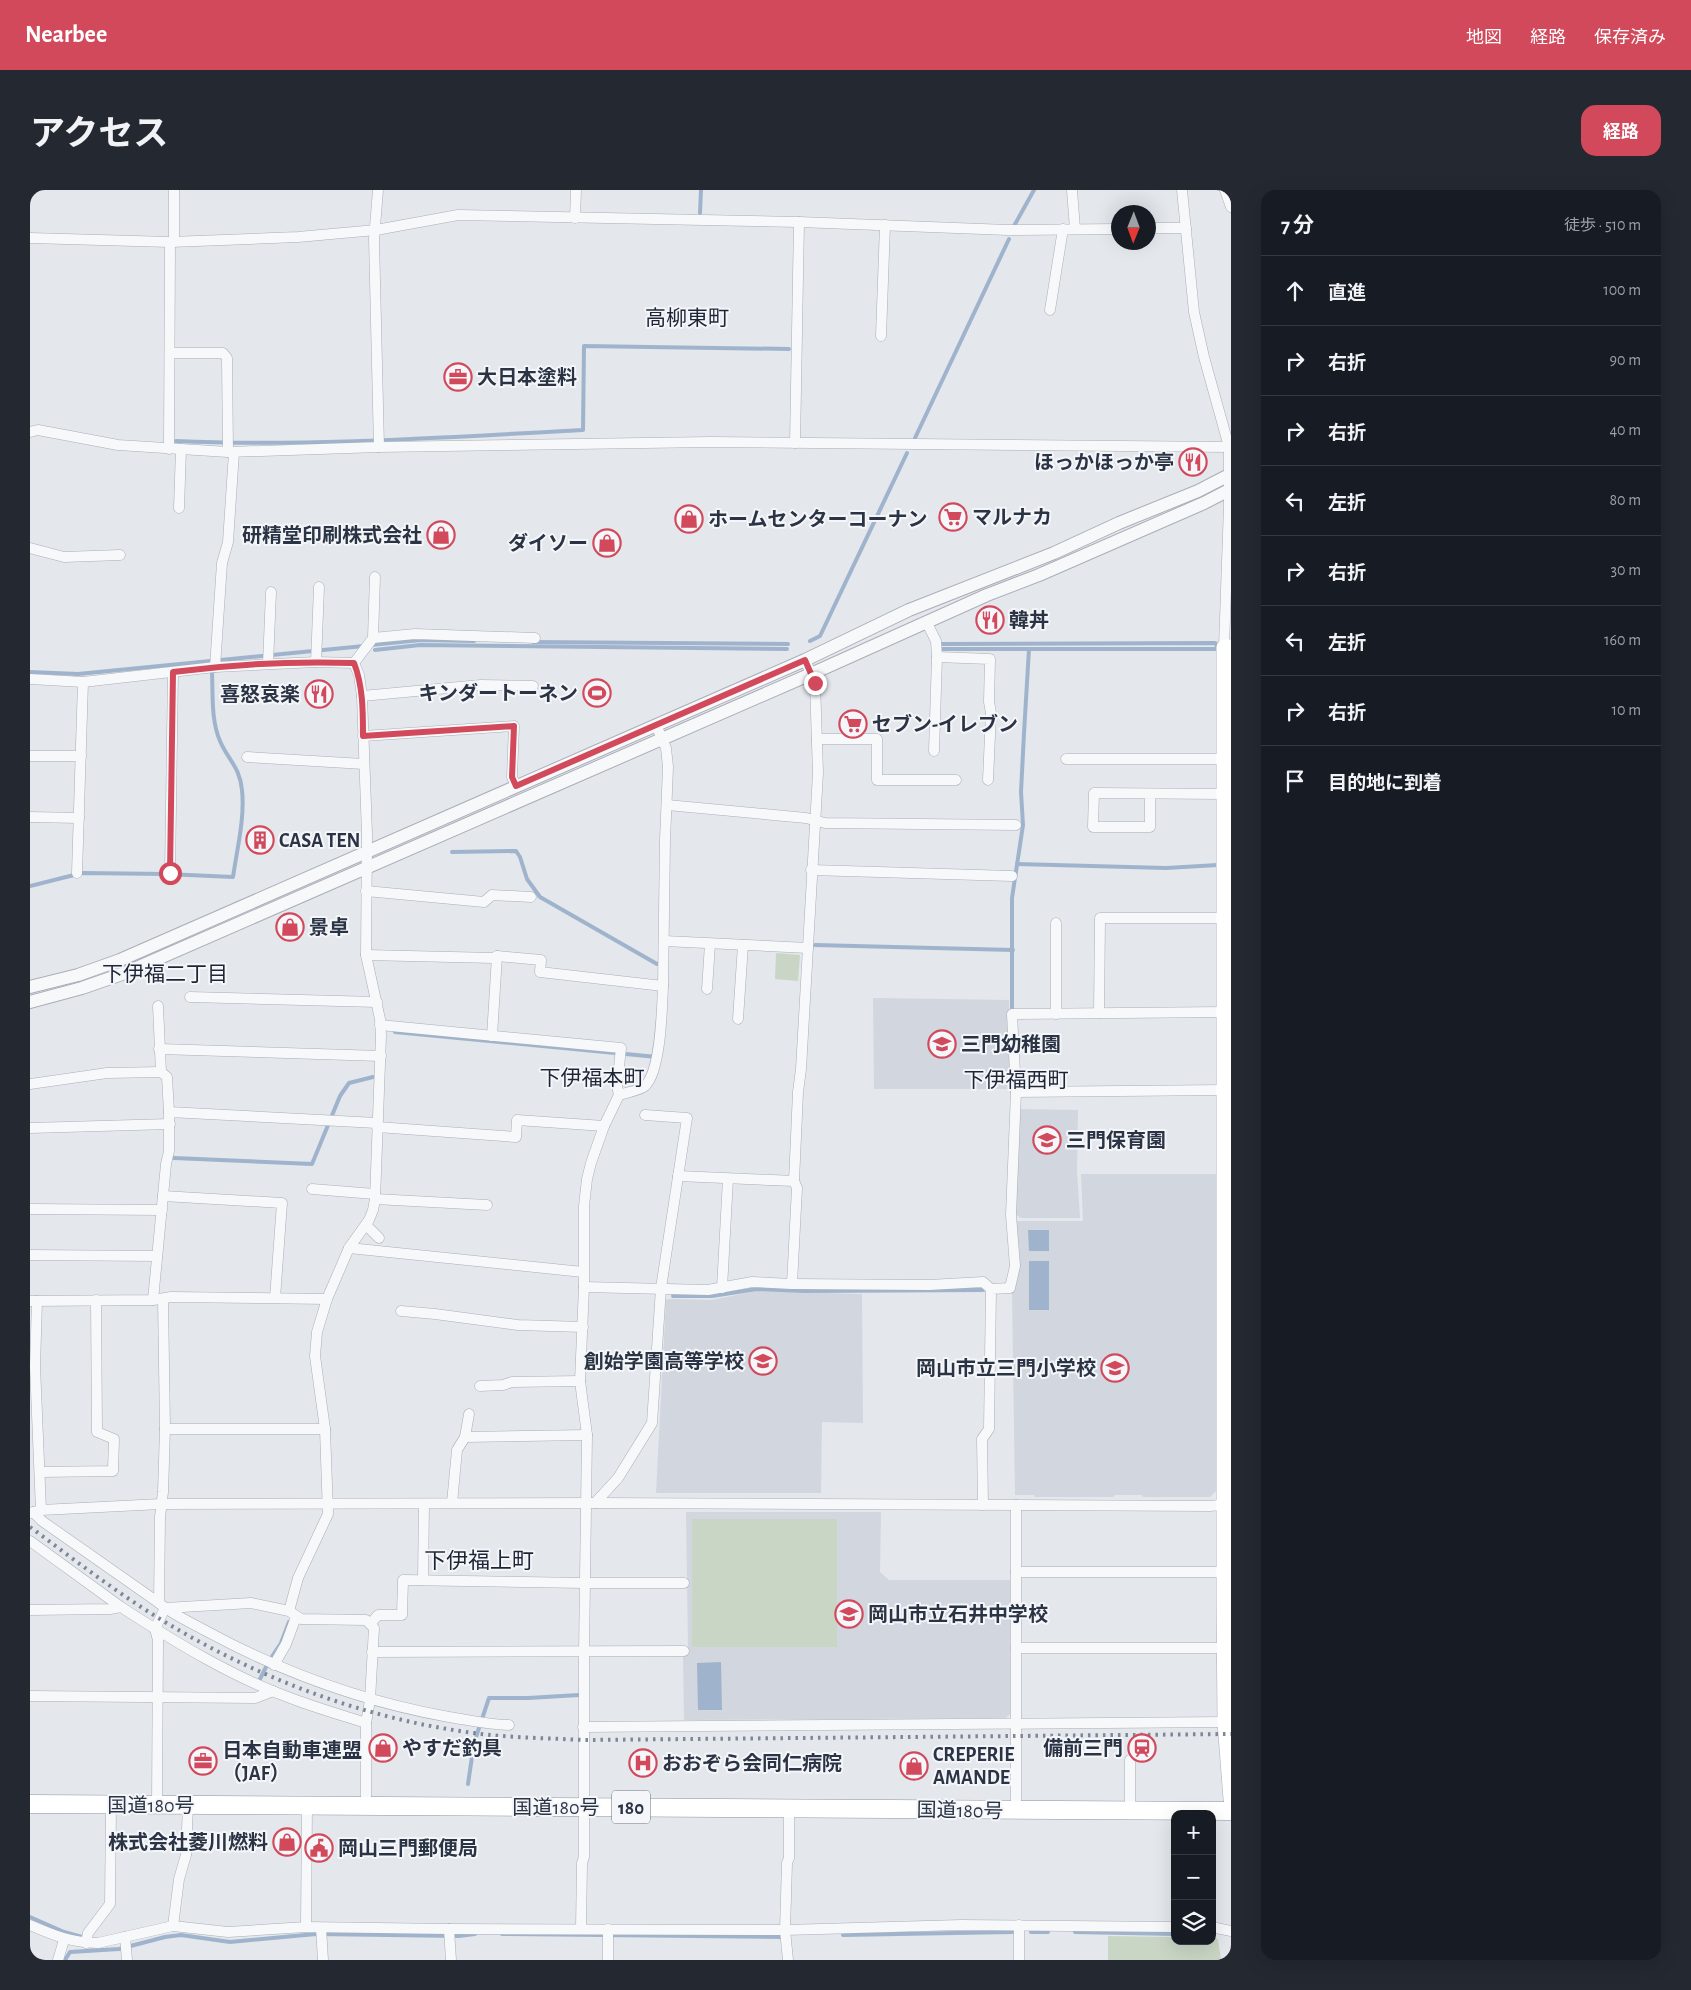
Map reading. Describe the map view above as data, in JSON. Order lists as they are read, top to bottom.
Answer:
{
  "streets": {
    "highway": ["国道180号", "180"]
  },
  "districts": [
    "高柳東町",
    "下伊福二丁目",
    "下伊福本町",
    "下伊福西町",
    "下伊福上町"
  ],
  "places": {
    "office": ["大日本塗料", "日本自動車連盟 （JAF）"],
    "restaurant": ["ほっかほっか亭", "韓丼", "喜怒哀楽"],
    "supermarket": ["マルナカ", "セブン-イレブン"],
    "shop": [
      "ホームセンターコーナン",
      "研精堂印刷株式会社",
      "ダイソー",
      "景卓",
      "やすだ釣具",
      "CREPERIE AMANDE",
      "株式会社菱川燃料"
    ],
    "sports": ["キンダートーネン"],
    "building": ["CASA TEN"],
    "school or university": [
      "三門幼稚園",
      "三門保育園",
      "創始学園高等学校",
      "岡山市立三門小学校",
      "岡山市立石井中学校"
    ],
    "station": ["備前三門"],
    "hospital": ["おおぞら会同仁病院"],
    "public building": ["岡山三門郵便局"]
  },
  "north": "bottom",
  "page": {
    "header": "Nearbee",
    "nav": ["地図", "経路", "保存済み"],
    "title": "アクセス",
    "buttons": "経路",
    "heading": ["7 分", "徒歩 · 510 m"],
    "list": [
      ["直進", "100 m"],
      ["右折", "90 m"],
      ["右折", "40 m"],
      ["左折", "80 m"],
      ["右折", "30 m"],
      ["左折", "160 m"],
      ["右折", "10 m"],
      "目的地に到着"
    ],
    "map_buttons": ["+", "−"]
  }
}
